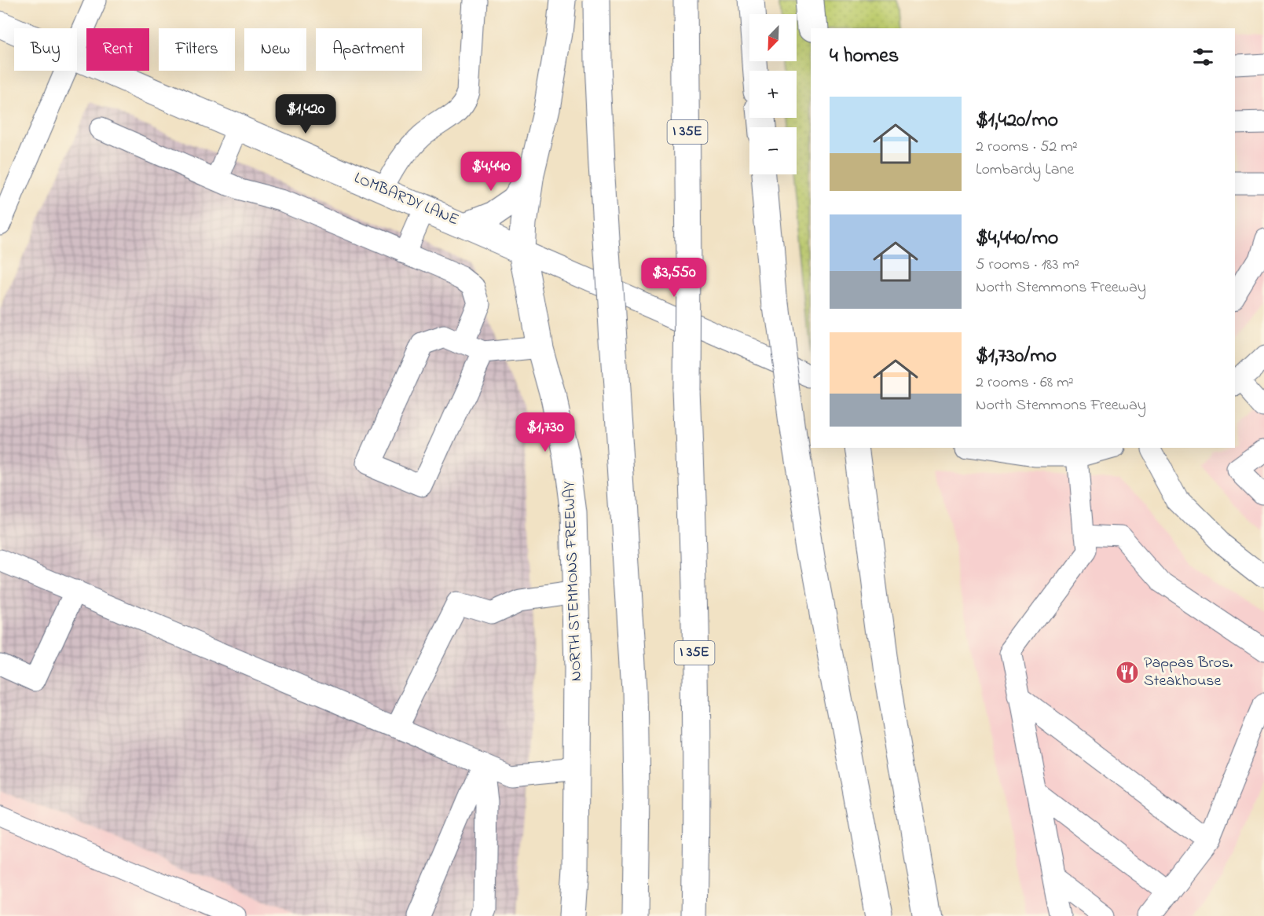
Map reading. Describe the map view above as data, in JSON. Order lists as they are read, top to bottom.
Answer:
{
  "streets": {
    "main road": ["I 35E", "LOMBARDY LANE", "NORTH STEMMONS FREEWAY"]
  },
  "crossings": [
    ["LOMBARDY LANE", "NORTH STEMMONS FREEWAY"]
  ],
  "places": {
    "restaurant": ["Pappas Bros. Steakhouse"]
  },
  "north": "bottom left",
  "page": {
    "map_buttons": ["+", "−"],
    "chip": [
      "Buy",
      "Rent",
      "Filters",
      "New",
      "Apartment"
    ],
    "heading": "4 homes",
    "list": [
      {
        "name": "$1,420/mo",
        "note": "2 rooms · 52 m² · Lombardy Lane"
      },
      {
        "name": "$4,440/mo",
        "note": "5 rooms · 183 m² · North Stemmons Freeway"
      },
      {
        "name": "$1,730/mo",
        "note": "2 rooms · 68 m² · North Stemmons Freeway"
      }
    ],
    "price": [
      "$1,420",
      "$4,440",
      "$3,550",
      "$1,730"
    ]
  }
}
